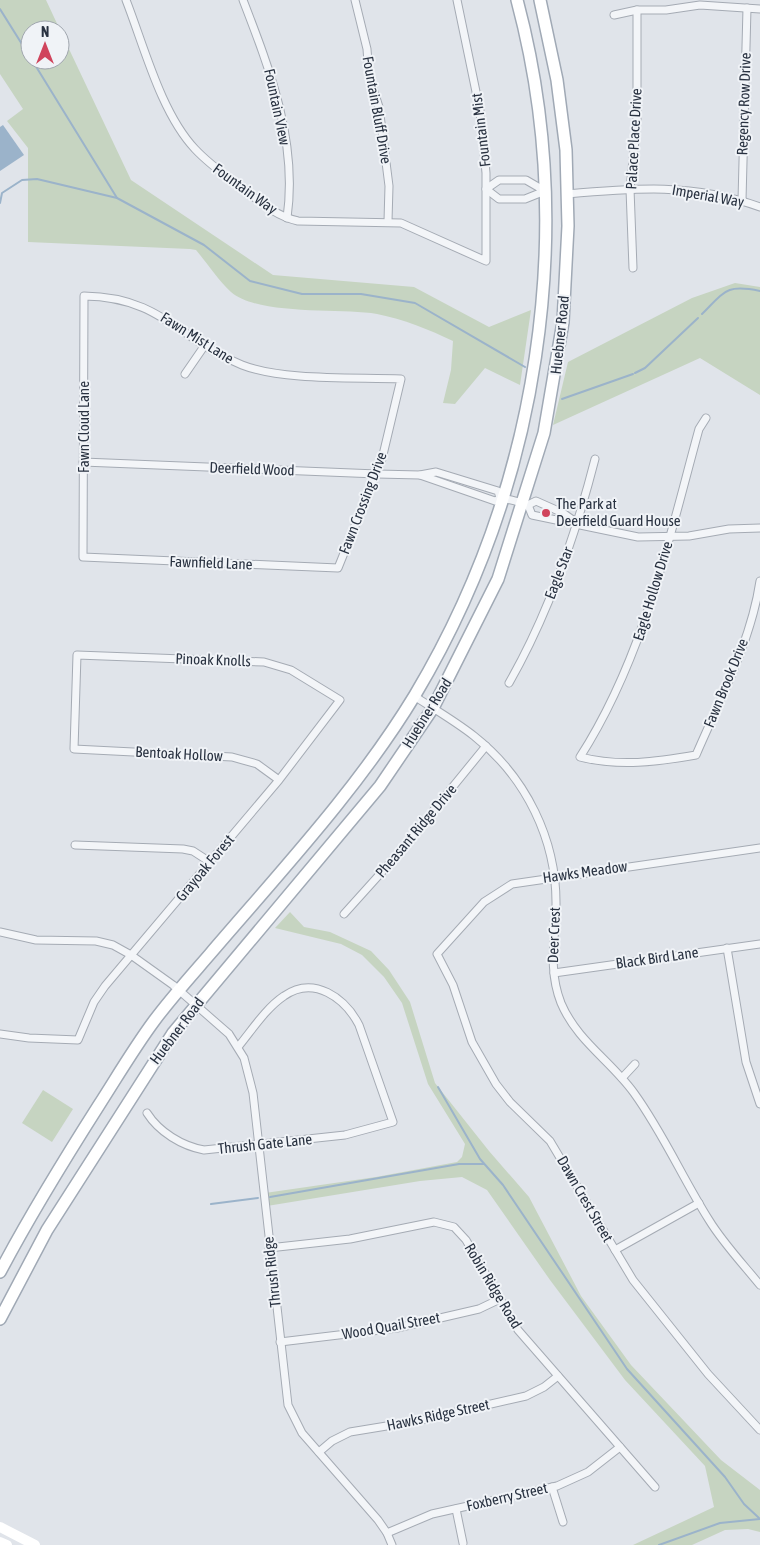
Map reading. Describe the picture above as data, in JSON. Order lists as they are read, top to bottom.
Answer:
{
  "streets": {
    "main road": ["Huebner Road"],
    "street": [
      "Regency Row Drive",
      "Fountain View",
      "Fountain Bluff Drive",
      "Fountain Mist",
      "Palace Place Drive",
      "Fountain Way",
      "Imperial Way",
      "Fawn Mist Lane",
      "Fawn Cloud Lane",
      "Deerfield Wood",
      "Fawn Crossing Drive",
      "Fawnfield Lane",
      "Eagle Star",
      "Eagle Hollow Drive",
      "Pinoak Knolls",
      "Fawn Brook Drive",
      "Bentoak Hollow",
      "Pheasant Ridge Drive",
      "Grayoak Forest",
      "Hawks Meadow",
      "Deer Crest",
      "Black Bird Lane",
      "Thrush Gate Lane",
      "Dawn Crest Street",
      "Thrush Ridge",
      "Robin Ridge Road",
      "Wood Quail Street",
      "Hawks Ridge Street",
      "Foxberry Street"
    ]
  },
  "crossings": [
    ["Regency Row Drive", "Imperial Way"],
    ["Fountain View", "Fountain Way"],
    ["Fountain Bluff Drive", "Fountain Way"],
    ["Fountain Mist", "Fountain Way"],
    ["Palace Place Drive", "Imperial Way"],
    ["Imperial Way", "Huebner Road"],
    ["Huebner Road", "Deerfield Wood"],
    ["Huebner Road", "Deer Crest"],
    ["Huebner Road", "Thrush Ridge"],
    ["Fawn Mist Lane", "Fawn Cloud Lane"],
    ["Fawn Mist Lane", "Fawn Crossing Drive"],
    ["Fawn Cloud Lane", "Deerfield Wood"],
    ["Fawn Cloud Lane", "Fawnfield Lane"],
    ["Deerfield Wood", "Fawn Crossing Drive"],
    ["Fawn Crossing Drive", "Fawnfield Lane"],
    ["Eagle Hollow Drive", "Fawn Brook Drive"],
    ["Pinoak Knolls", "Bentoak Hollow"],
    ["Pinoak Knolls", "Grayoak Forest"],
    ["Bentoak Hollow", "Grayoak Forest"],
    ["Pheasant Ridge Drive", "Deer Crest"],
    ["Grayoak Forest", "Thrush Ridge"],
    ["Hawks Meadow", "Deer Crest"],
    ["Hawks Meadow", "Dawn Crest Street"],
    ["Deer Crest", "Black Bird Lane"],
    ["Thrush Gate Lane", "Thrush Ridge"],
    ["Thrush Ridge", "Robin Ridge Road"],
    ["Thrush Ridge", "Wood Quail Street"],
    ["Thrush Ridge", "Hawks Ridge Street"],
    ["Thrush Ridge", "Foxberry Street"],
    ["Robin Ridge Road", "Wood Quail Street"],
    ["Robin Ridge Road", "Hawks Ridge Street"],
    ["Robin Ridge Road", "Foxberry Street"]
  ],
  "places": ["The Park at Deerfield Guard House"],
  "north": "top"
}
